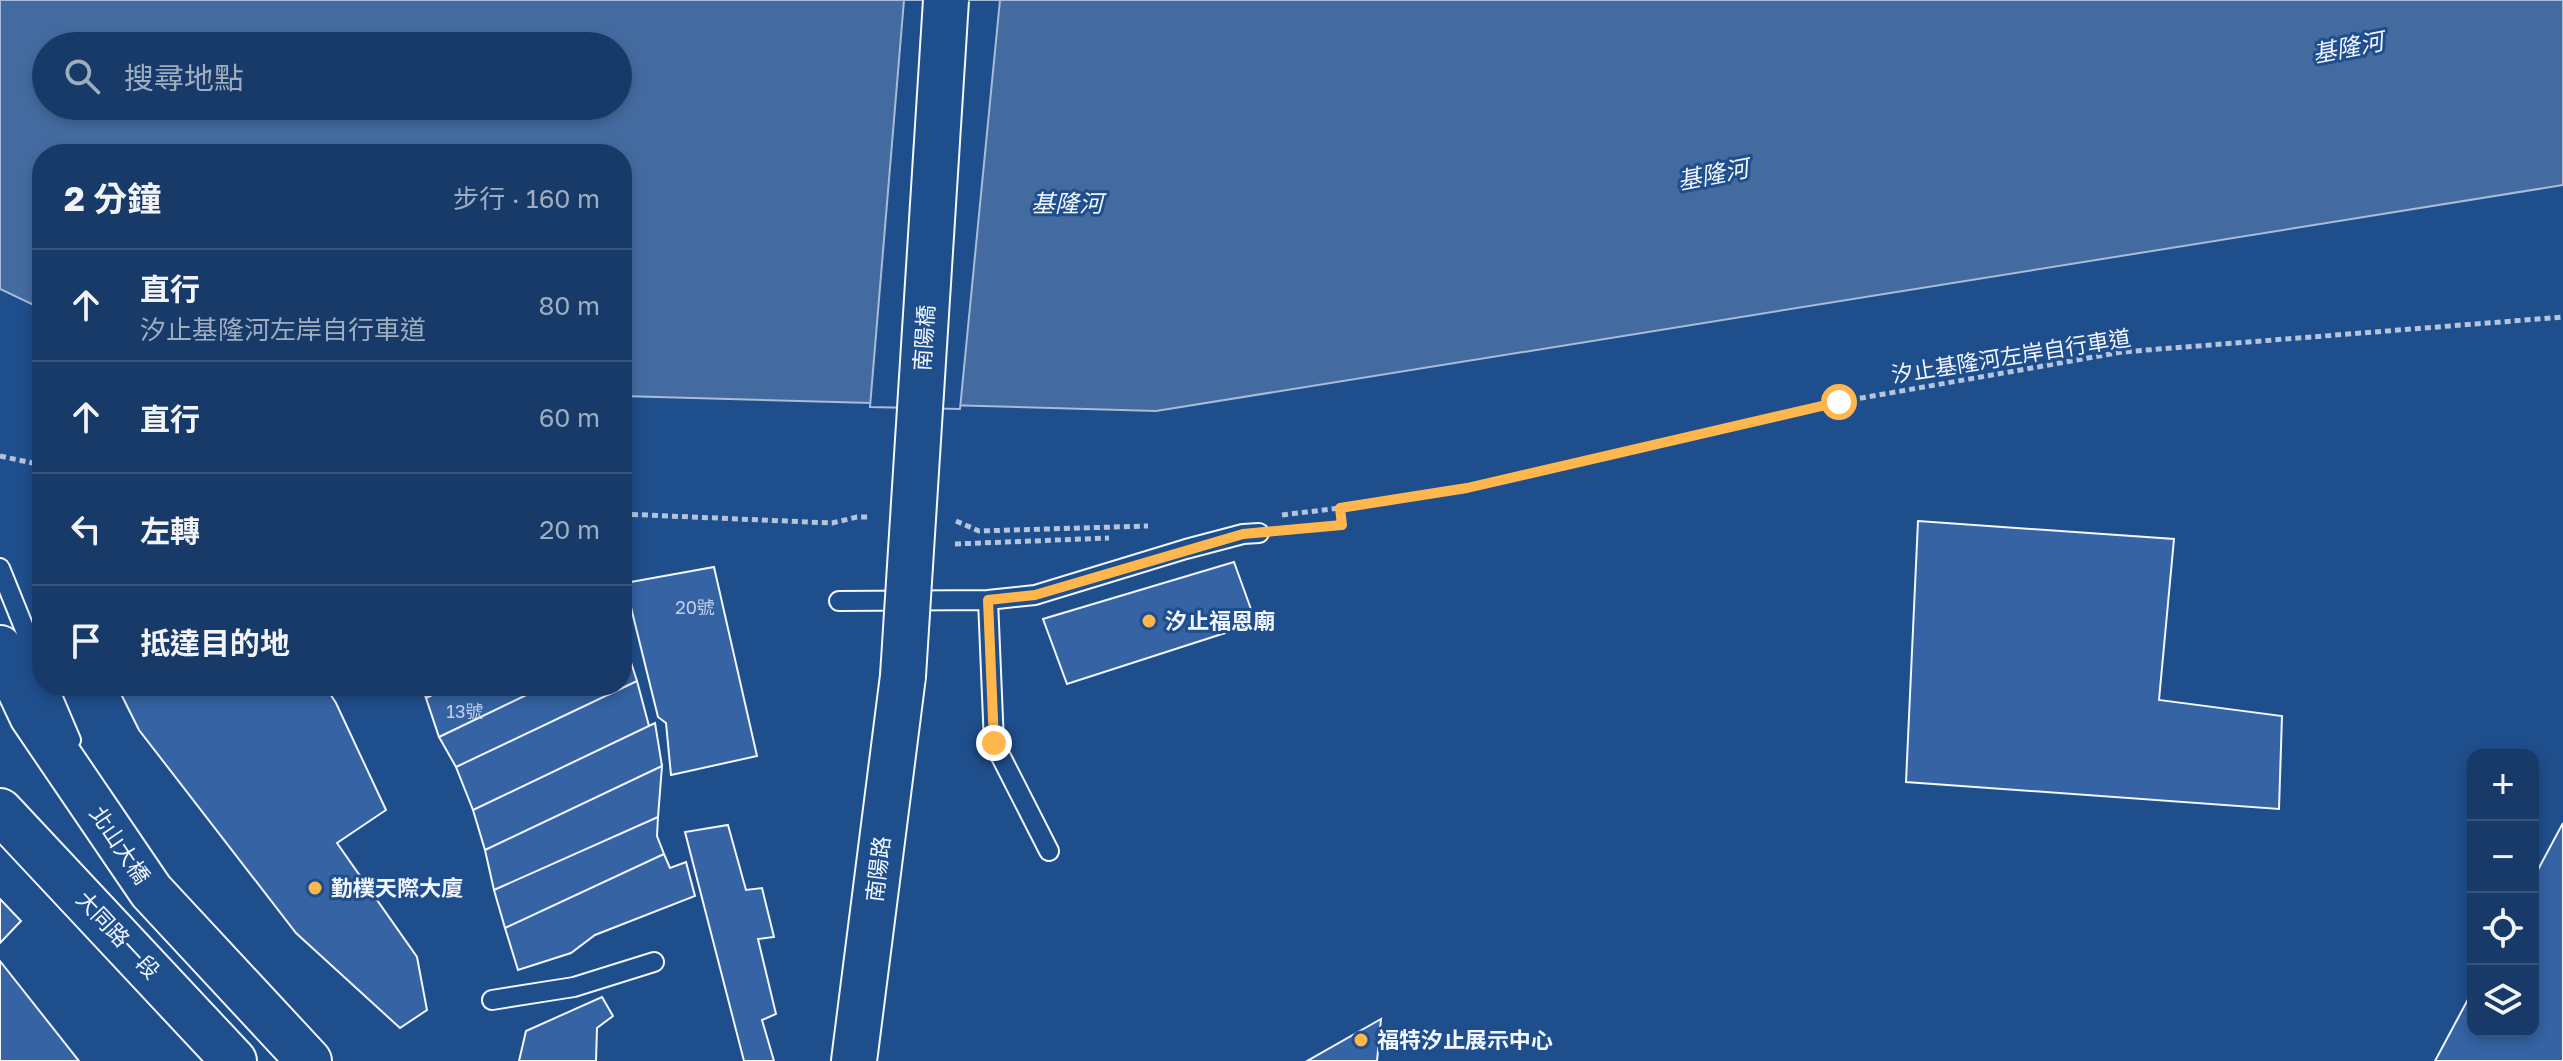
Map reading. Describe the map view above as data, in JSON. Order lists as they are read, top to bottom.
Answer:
{
  "streets": {
    "street": [
      "南陽橋",
      "北山大橋",
      "南陽路",
      "大同路一段"
    ],
    "path": ["汐止基隆河左岸自行車道"]
  },
  "crossings": [
    ["南陽橋", "南陽路"]
  ],
  "water": ["基隆河"],
  "places": ["汐止福恩廟", "勤樸天際大廈", "福特汐止展示中心"],
  "house_numbers": ["20號", "13號"],
  "page": {
    "search": "搜尋地點",
    "heading": ["2 分鐘", "步行 · 160 m"],
    "list": [
      ["直行", "汐止基隆河左岸自行車道", "80 m"],
      ["直行", "60 m"],
      ["左轉", "20 m"],
      "抵達目的地"
    ],
    "map_buttons": ["+", "−"]
  }
}
